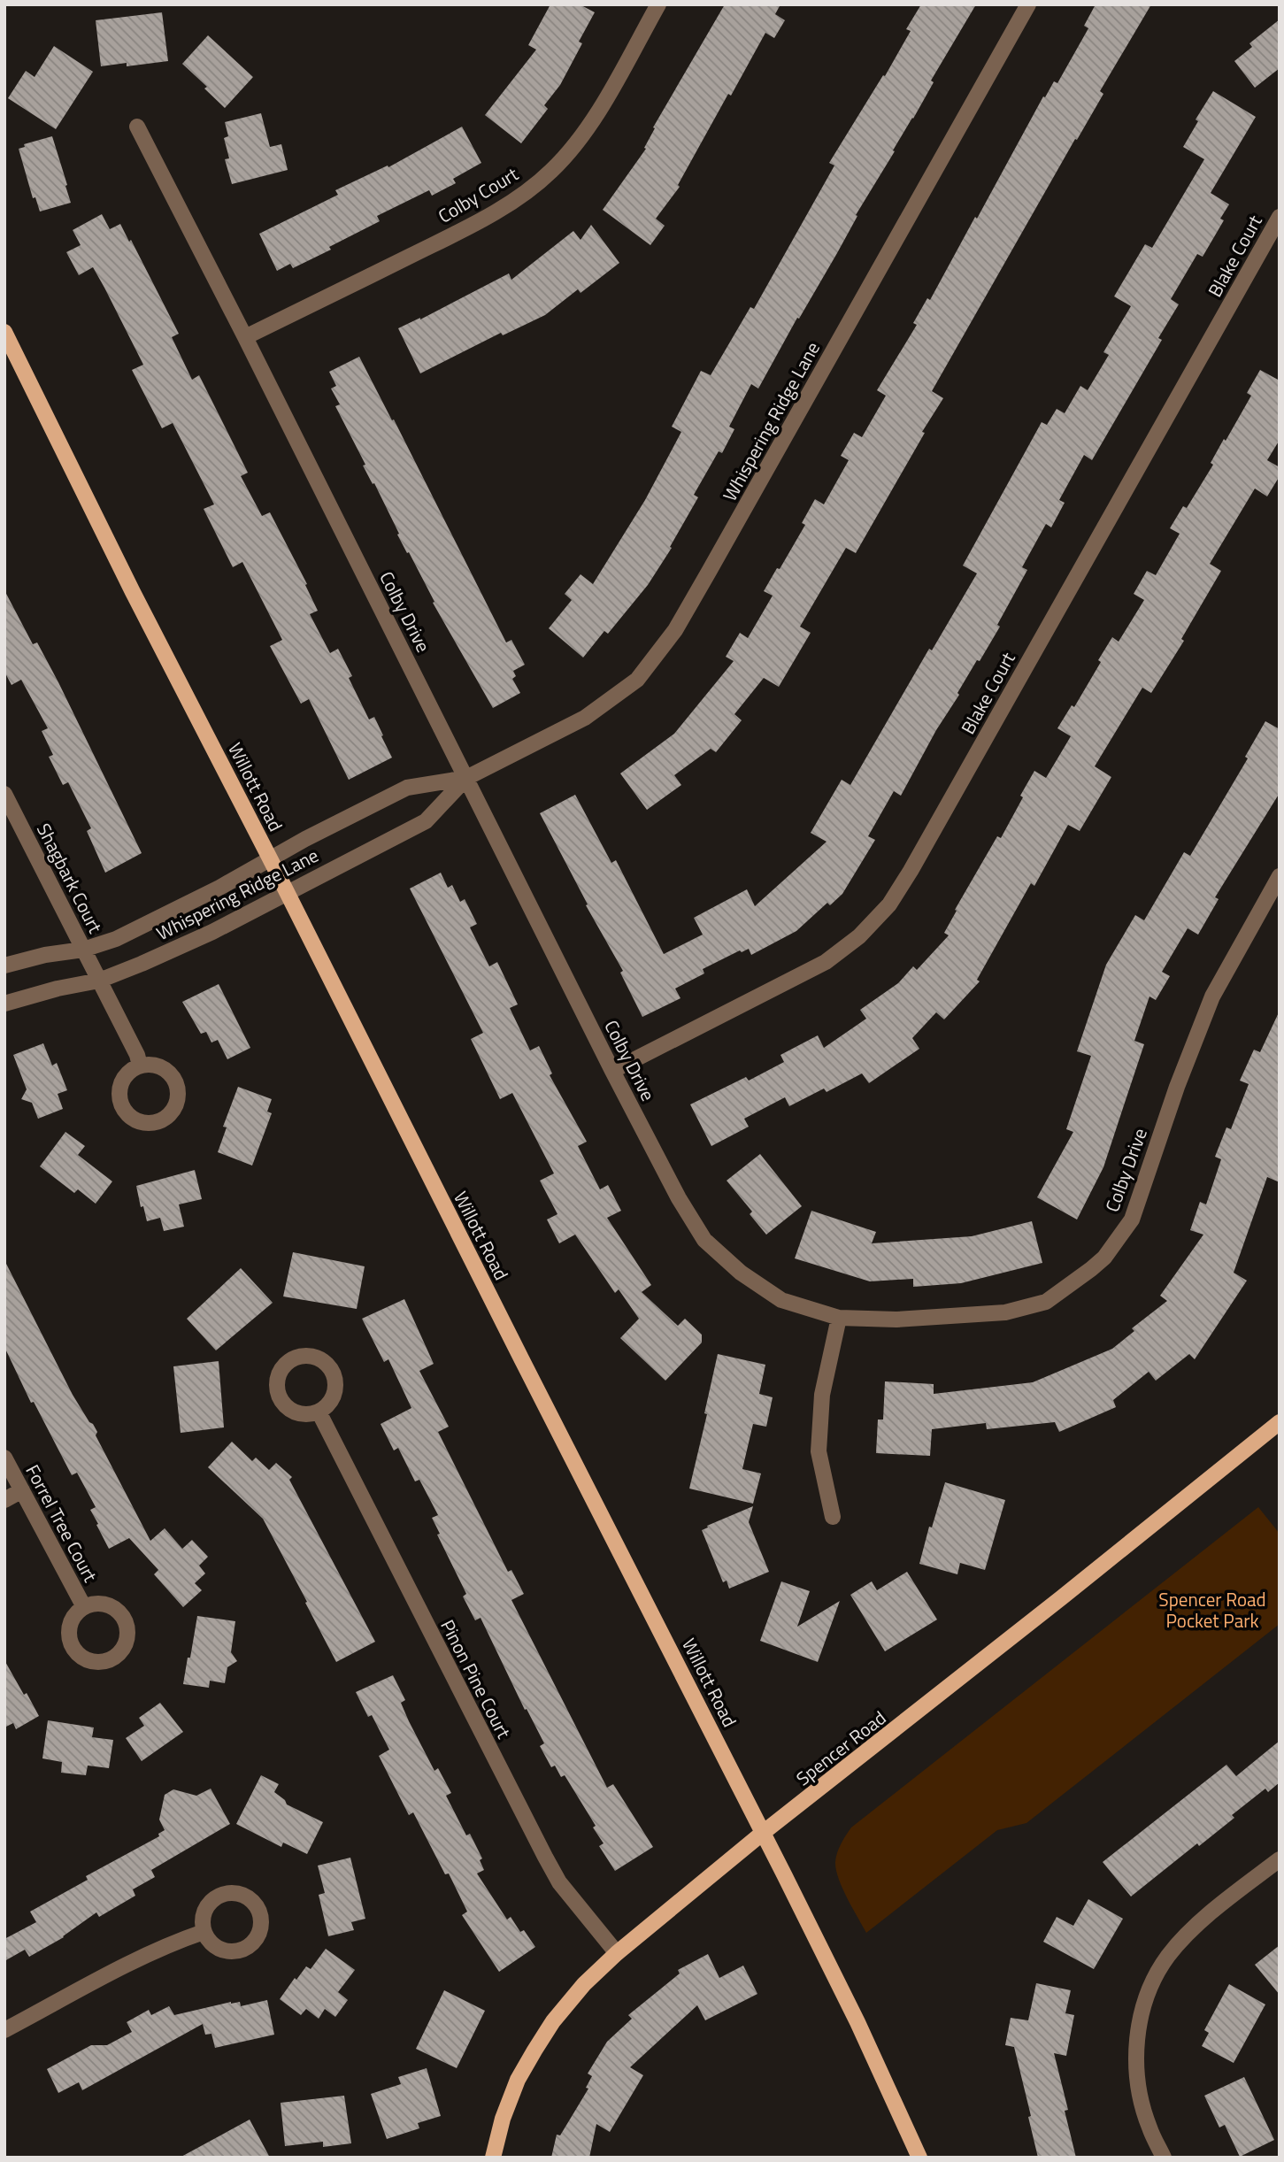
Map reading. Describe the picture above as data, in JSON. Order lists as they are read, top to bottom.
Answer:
{
  "streets": {
    "main road": ["Willott Road", "Spencer Road"],
    "street": [
      "Colby Court",
      "Blake Court",
      "Whispering Ridge Lane",
      "Colby Drive",
      "Shagbark Court",
      "Forrel Tree Court",
      "Pinon Pine Court"
    ]
  },
  "crossings": [
    ["Colby Court", "Colby Drive"],
    ["Blake Court", "Colby Drive"],
    ["Whispering Ridge Lane", "Colby Drive"],
    ["Whispering Ridge Lane", "Willott Road"],
    ["Whispering Ridge Lane", "Shagbark Court"],
    ["Willott Road", "Spencer Road"],
    ["Pinon Pine Court", "Spencer Road"]
  ],
  "parks": ["Spencer Road Pocket Park"]
}
